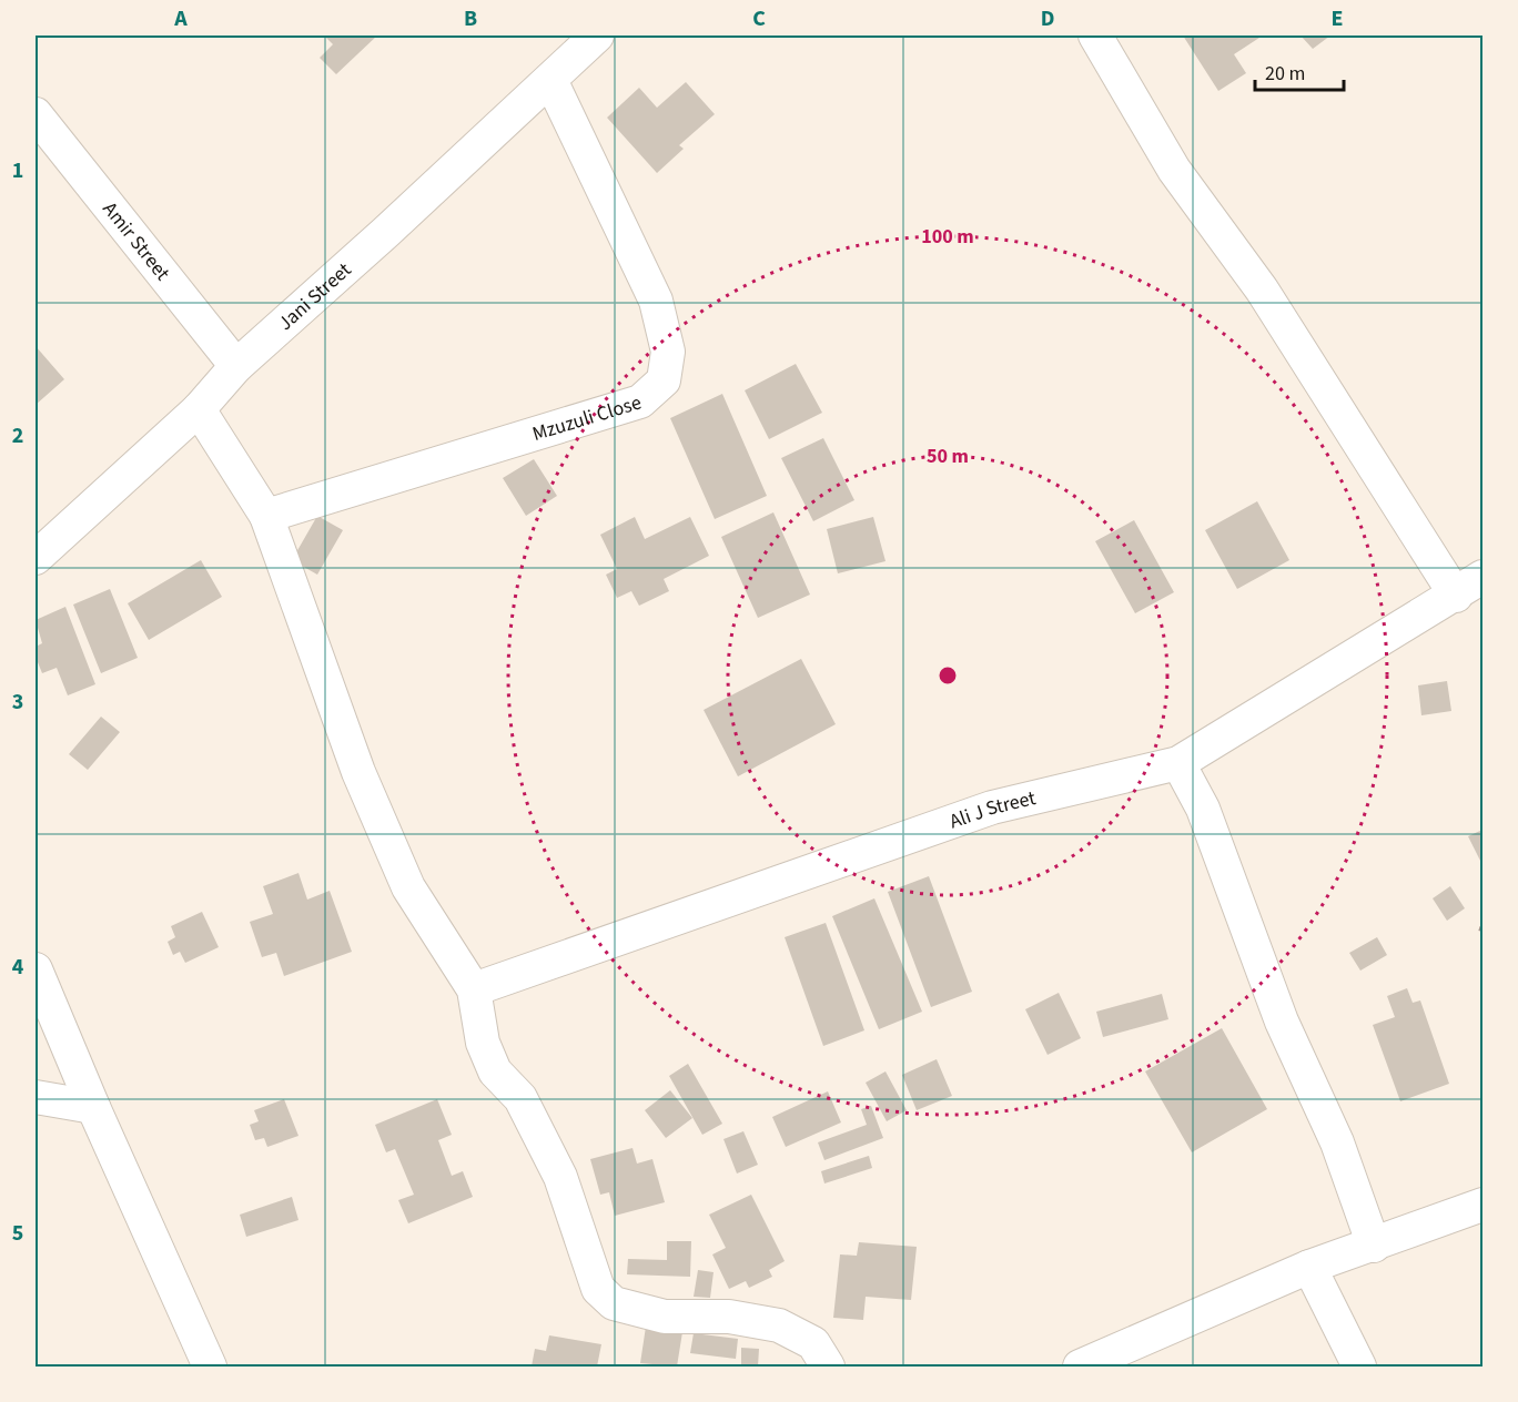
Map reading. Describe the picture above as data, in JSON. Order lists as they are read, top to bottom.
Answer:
{
  "streets": {
    "street": [
      "Amir Street",
      "Jani Street",
      "Mzuzuli Close",
      "Ali J Street"
    ]
  },
  "crossings": [
    ["Amir Street", "Jani Street"],
    ["Jani Street", "Mzuzuli Close"]
  ],
  "scale_bar": "20 m",
  "grid": {
    "columns": [
      "A",
      "B",
      "C",
      "D",
      "E"
    ],
    "rows": [
      "1",
      "2",
      "3",
      "4",
      "5"
    ]
  },
  "rings": ["100 m", "50 m"]
}
